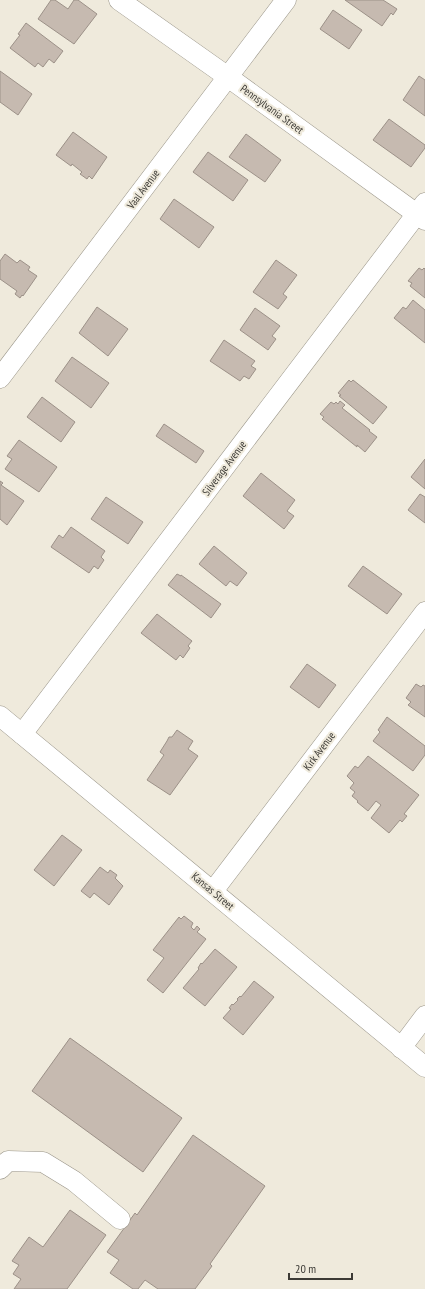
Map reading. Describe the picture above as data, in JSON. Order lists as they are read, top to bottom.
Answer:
{
  "streets": {
    "street": [
      "Pennsylvania Street",
      "Vaal Avenue",
      "Silverage Avenue",
      "Kirk Avenue",
      "Kansas Street"
    ]
  },
  "crossings": [
    ["Pennsylvania Street", "Vaal Avenue"],
    ["Pennsylvania Street", "Silverage Avenue"],
    ["Silverage Avenue", "Kansas Street"],
    ["Kirk Avenue", "Kansas Street"]
  ],
  "scale_bar": "20 m"
}
